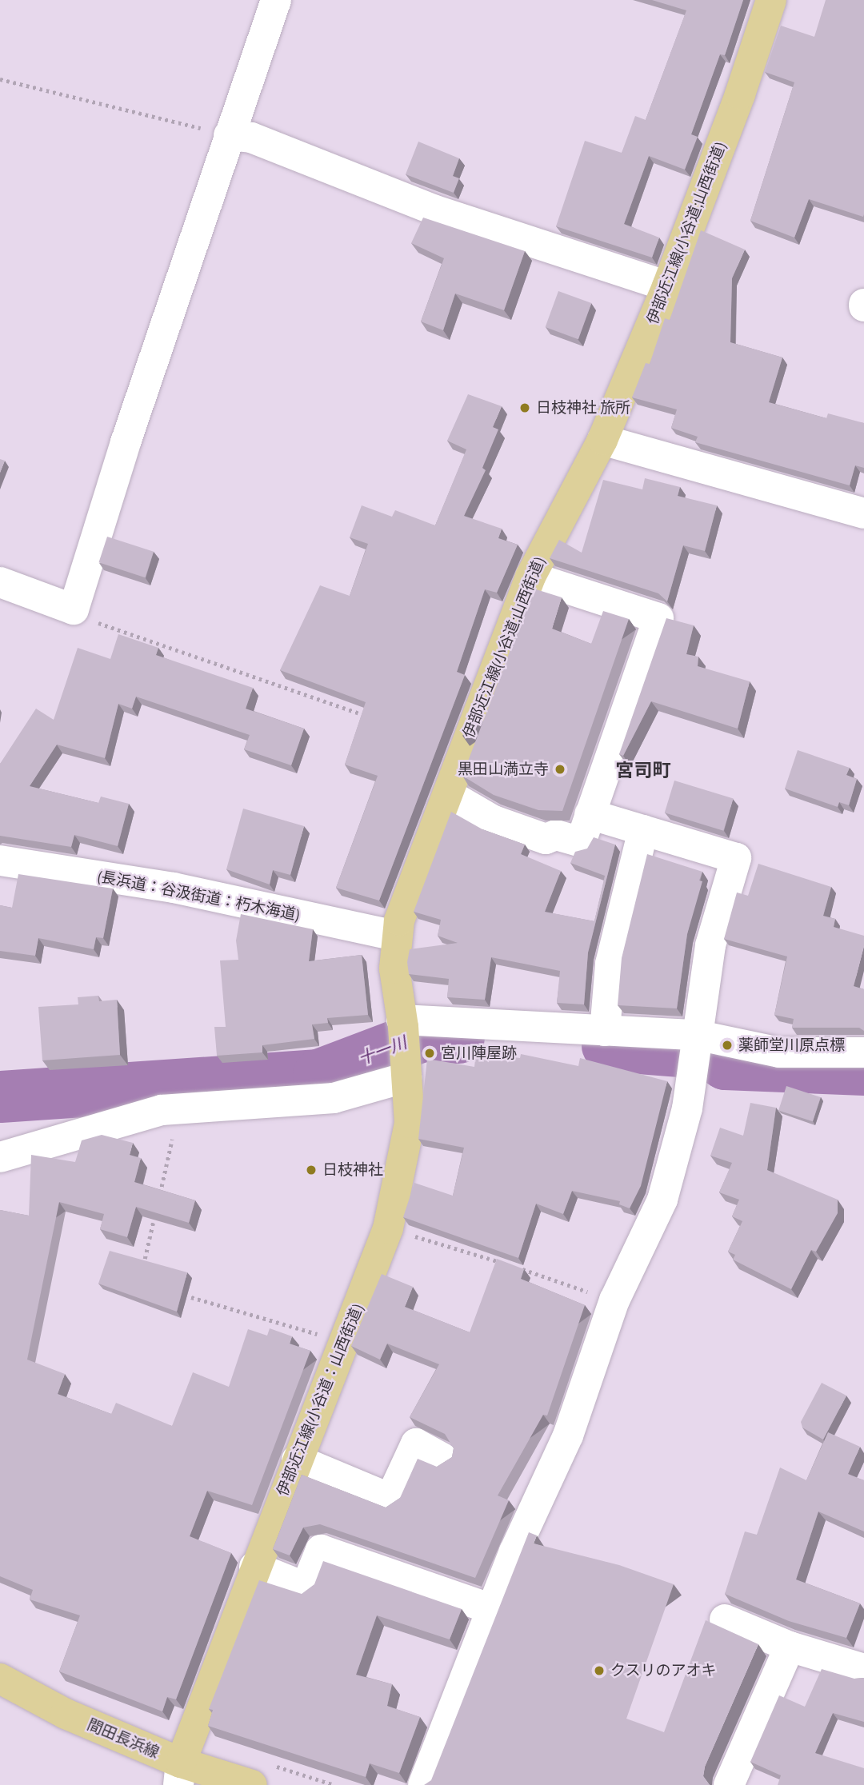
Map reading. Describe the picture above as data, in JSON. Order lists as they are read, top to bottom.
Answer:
{
  "streets": {
    "main road": ["伊部近江線(小谷道;山西街道)", "伊部近江線(小谷道：山西街道)", "間田長浜線"],
    "street": ["(長浜道：谷汲街道：朽木海道)"]
  },
  "crossings": [
    ["伊部近江線(小谷道;山西街道)", "(長浜道：谷汲街道：朽木海道)"],
    ["伊部近江線(小谷道;山西街道)", "伊部近江線(小谷道：山西街道)"],
    ["伊部近江線(小谷道：山西街道)", "間田長浜線"]
  ],
  "districts": ["宮司町"],
  "water": ["十一川"],
  "places": [
    "日枝神社 旅所",
    "黒田山満立寺",
    "薬師堂川原点標",
    "宮川陣屋跡",
    "日枝神社",
    "クスリのアオキ"
  ]
}
